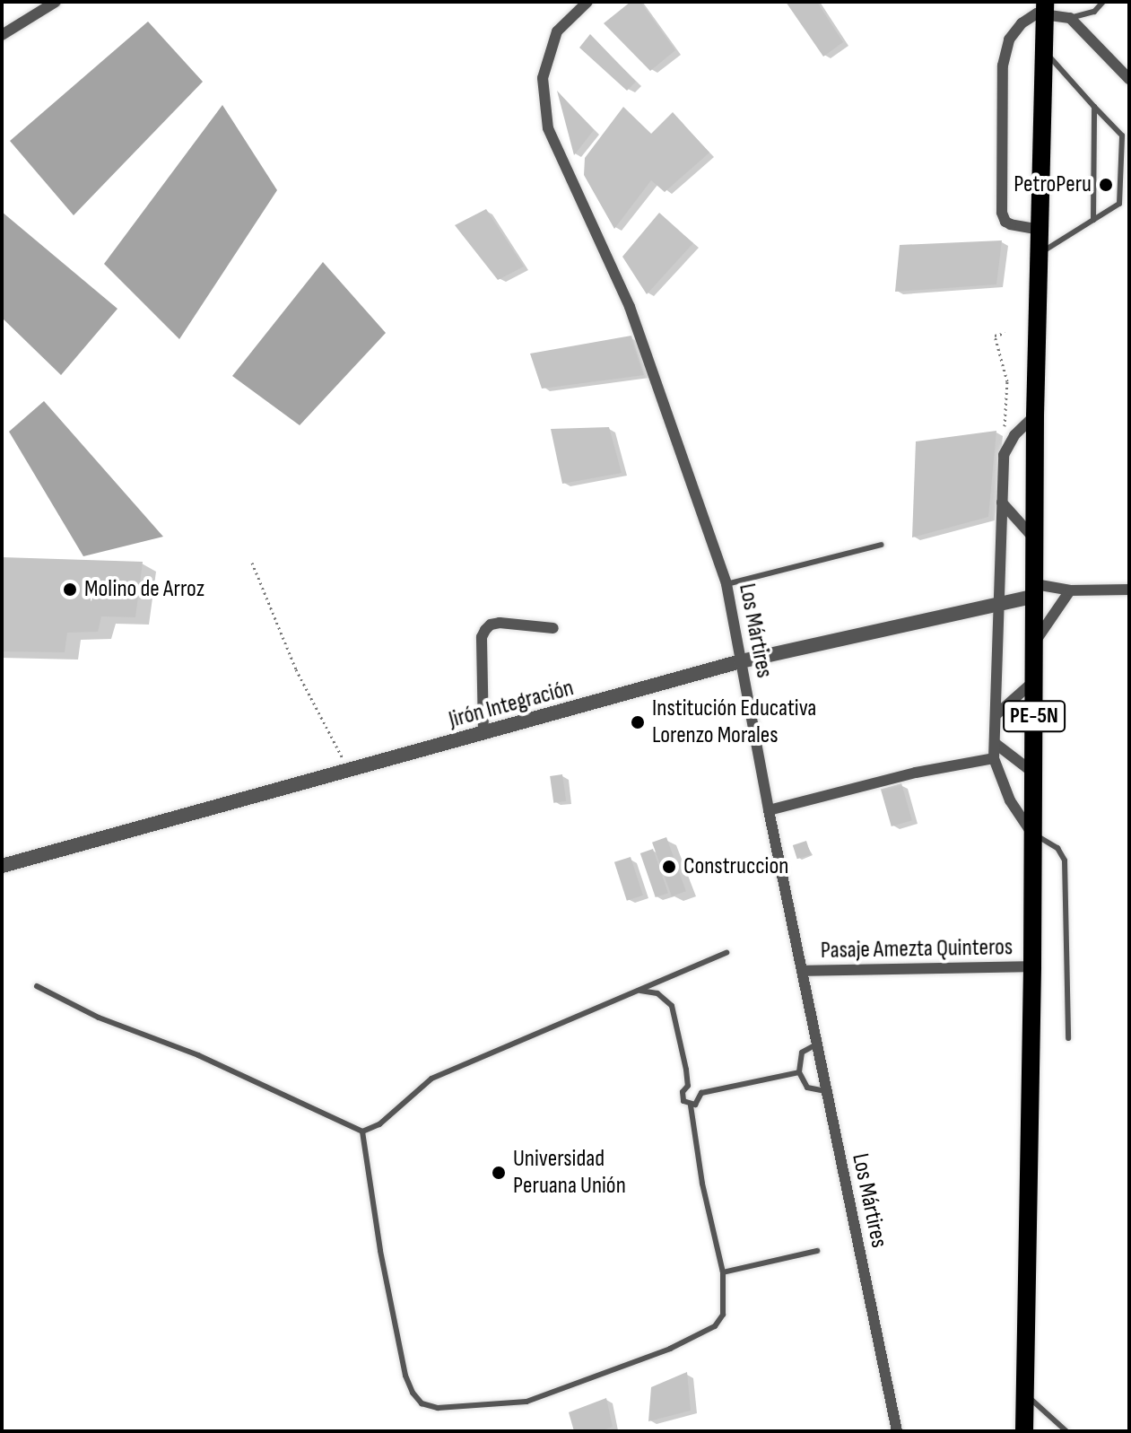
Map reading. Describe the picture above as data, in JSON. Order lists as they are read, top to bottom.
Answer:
{
  "streets": {
    "main road": ["PE-5N"],
    "street": ["Los Mártires", "Jirón Integración", "Pasaje Amezta Quinteros"]
  },
  "crossings": [
    ["Los Mártires", "Jirón Integración"],
    ["Los Mártires", "Pasaje Amezta Quinteros"],
    ["Jirón Integración", "PE-5N"],
    ["PE-5N", "Pasaje Amezta Quinteros"]
  ],
  "places": [
    "PetroPeru",
    "Molino de Arroz",
    "Institución Educativa Lorenzo Morales",
    "Construccion",
    "Universidad Peruana Unión"
  ]
}
